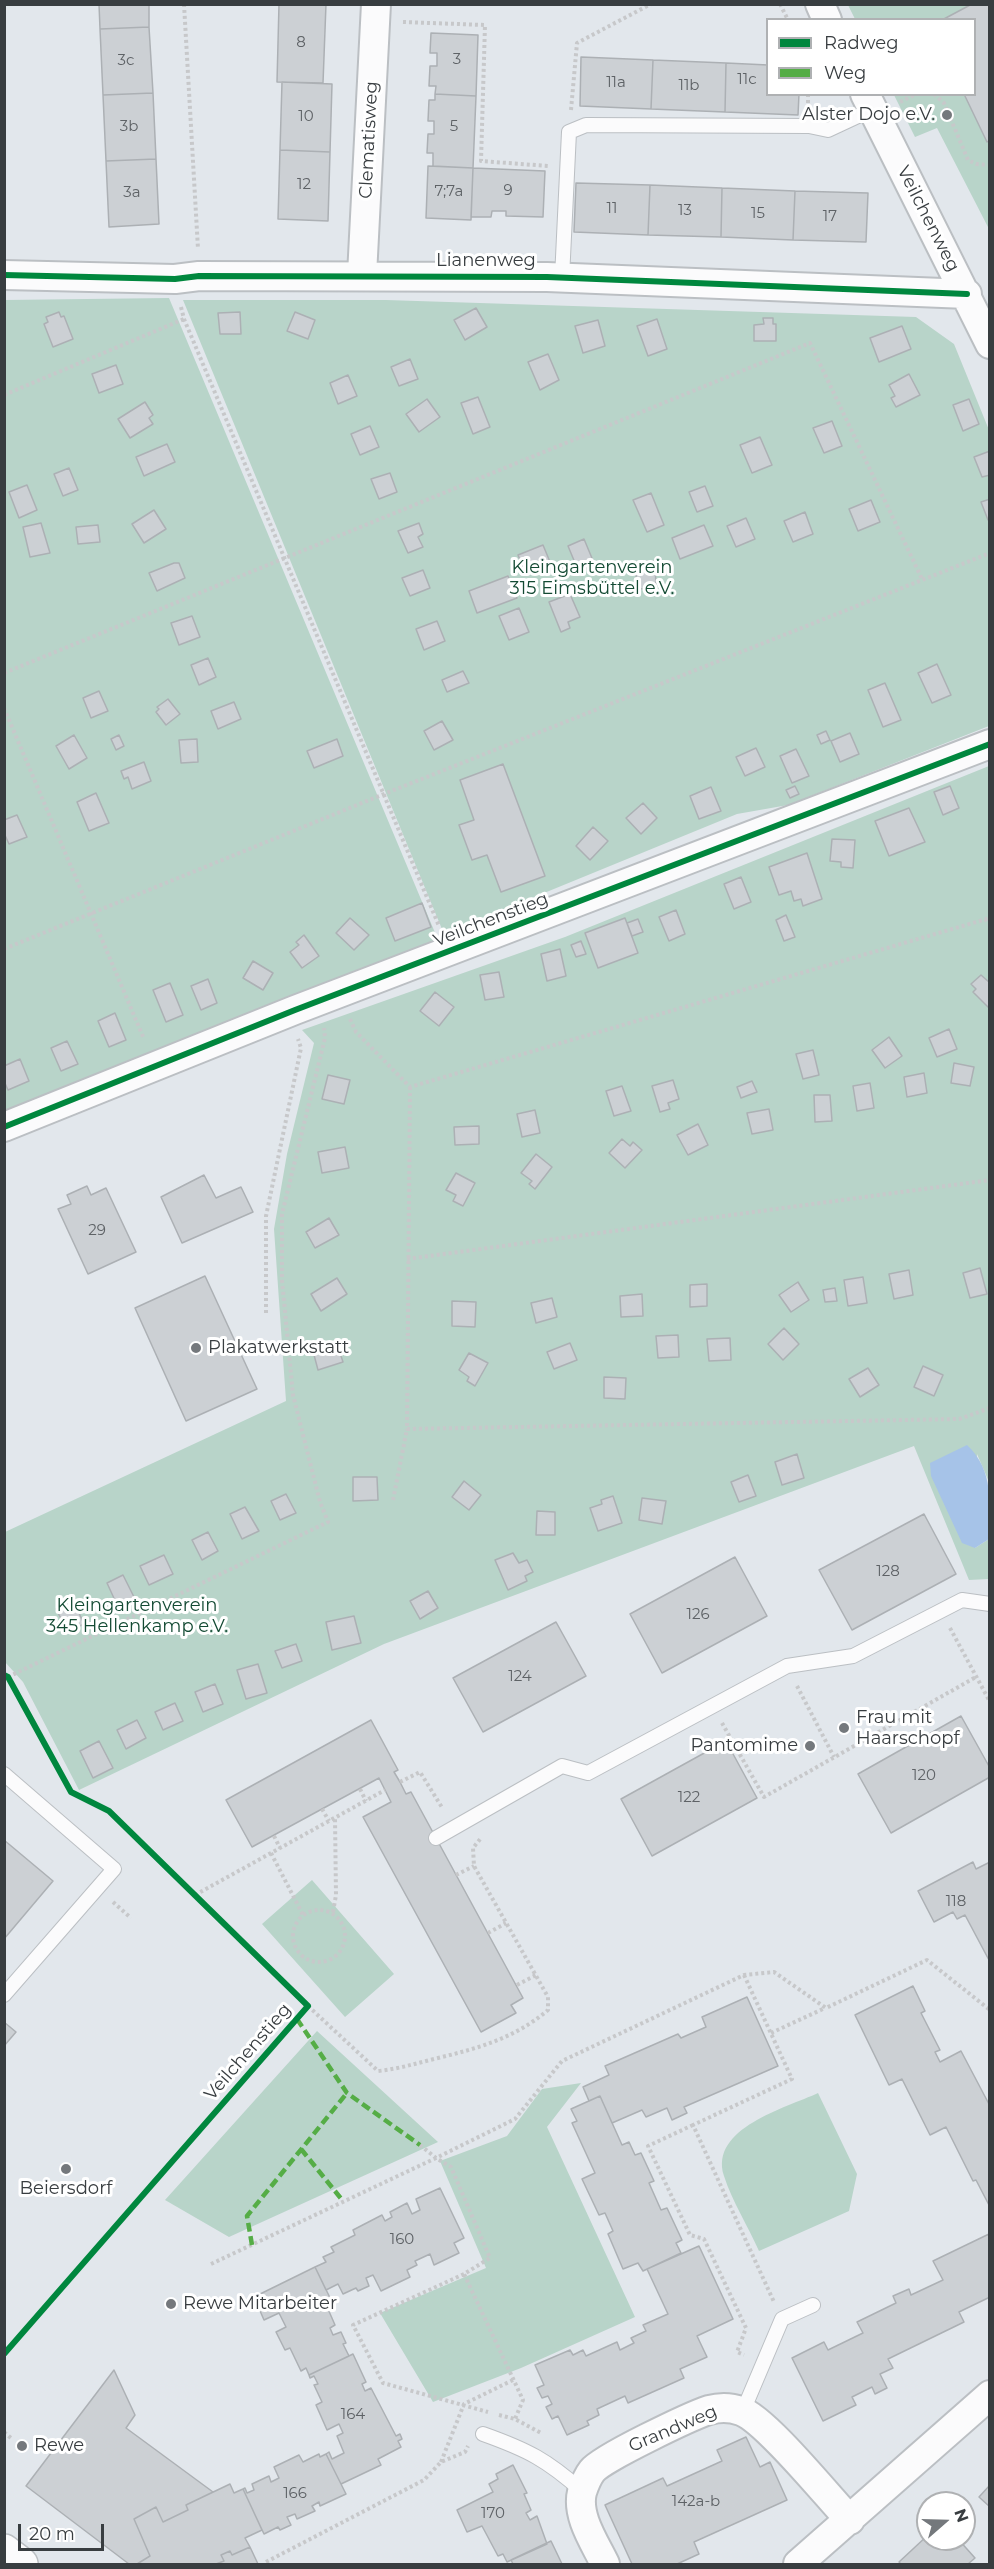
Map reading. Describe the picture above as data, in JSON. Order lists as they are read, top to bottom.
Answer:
{
  "streets": {
    "street": [
      "Clematisweg",
      "Veilchenweg",
      "Lianenweg",
      "Veilchenstieg",
      "Grandweg"
    ]
  },
  "crossings": [
    ["Clematisweg", "Lianenweg"],
    ["Veilchenweg", "Lianenweg"]
  ],
  "parks": ["Kleingartenverein 315 Eimsbüttel e.V.", "Kleingartenverein 345 Hellenkamp e.V."],
  "places": [
    "Alster Dojo e.V.",
    "Plakatwerkstatt",
    "Frau mit Haarschopf",
    "Pantomime",
    "Beiersdorf",
    "Rewe Mitarbeiter",
    "Rewe"
  ],
  "house_numbers": [
    "8",
    "3",
    "3c",
    "11c",
    "11a",
    "11b",
    "10",
    "3b",
    "5",
    "12",
    "9",
    "7;7a",
    "3a",
    "11",
    "13",
    "15",
    "17",
    "29",
    "128",
    "126",
    "124",
    "120",
    "122",
    "118",
    "160",
    "164",
    "166",
    "142a-b",
    "170"
  ],
  "legend": ["Radweg", "Weg"],
  "scale_bar": "20 m",
  "north": "right"
}
